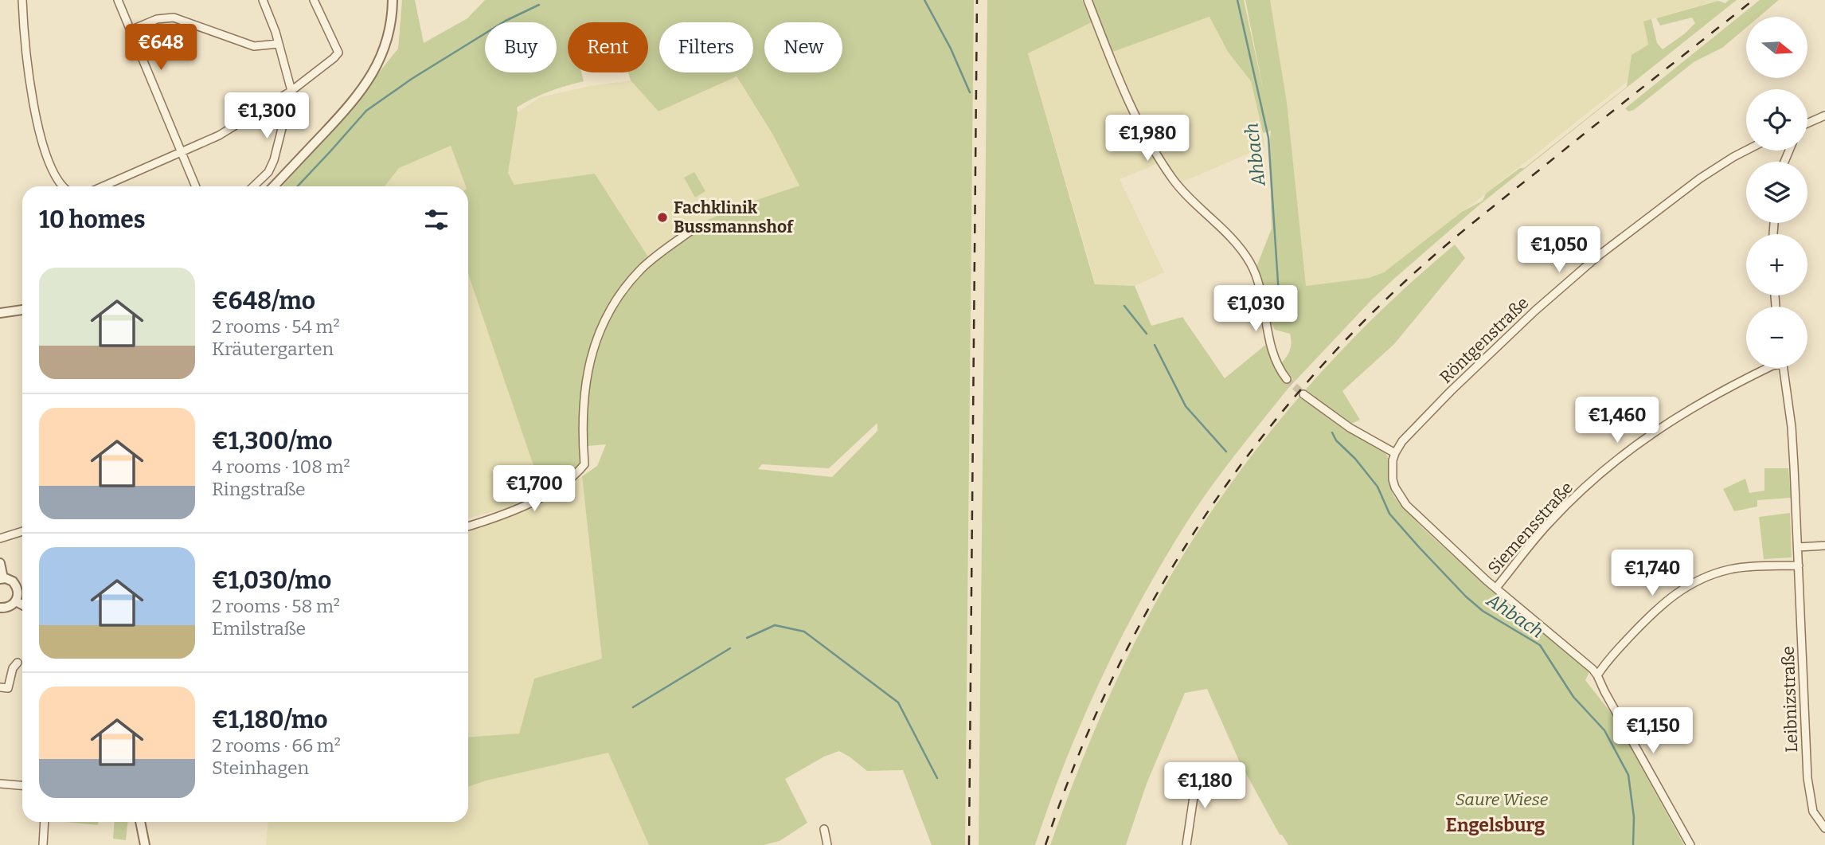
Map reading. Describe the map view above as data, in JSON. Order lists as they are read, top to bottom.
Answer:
{
  "streets": {
    "street": ["Röntgenstraße", "Siemensstraße", "Leibnizstraße"]
  },
  "districts": ["Engelsburg"],
  "water": ["Ahbach"],
  "parks": ["Saure Wiese"],
  "places": ["Fachklinik Bussmannshof"],
  "north": "right",
  "page": {
    "map_buttons": ["+", "−"],
    "chip": [
      "Buy",
      "Rent",
      "Filters",
      "New"
    ],
    "price": [
      "€648",
      "€1,300",
      "€1,980",
      "€1,050",
      "€1,030",
      "€1,460",
      "€1,700",
      "€1,740",
      "€1,150",
      "€1,180"
    ],
    "heading": "10 homes",
    "list": [
      {
        "name": "€648/mo",
        "note": "2 rooms · 54 m² · Kräutergarten"
      },
      {
        "name": "€1,300/mo",
        "note": "4 rooms · 108 m² · Ringstraße"
      },
      {
        "name": "€1,030/mo",
        "note": "2 rooms · 58 m² · Emilstraße"
      },
      {
        "name": "€1,180/mo",
        "note": "2 rooms · 66 m² · Steinhagen"
      }
    ]
  }
}
